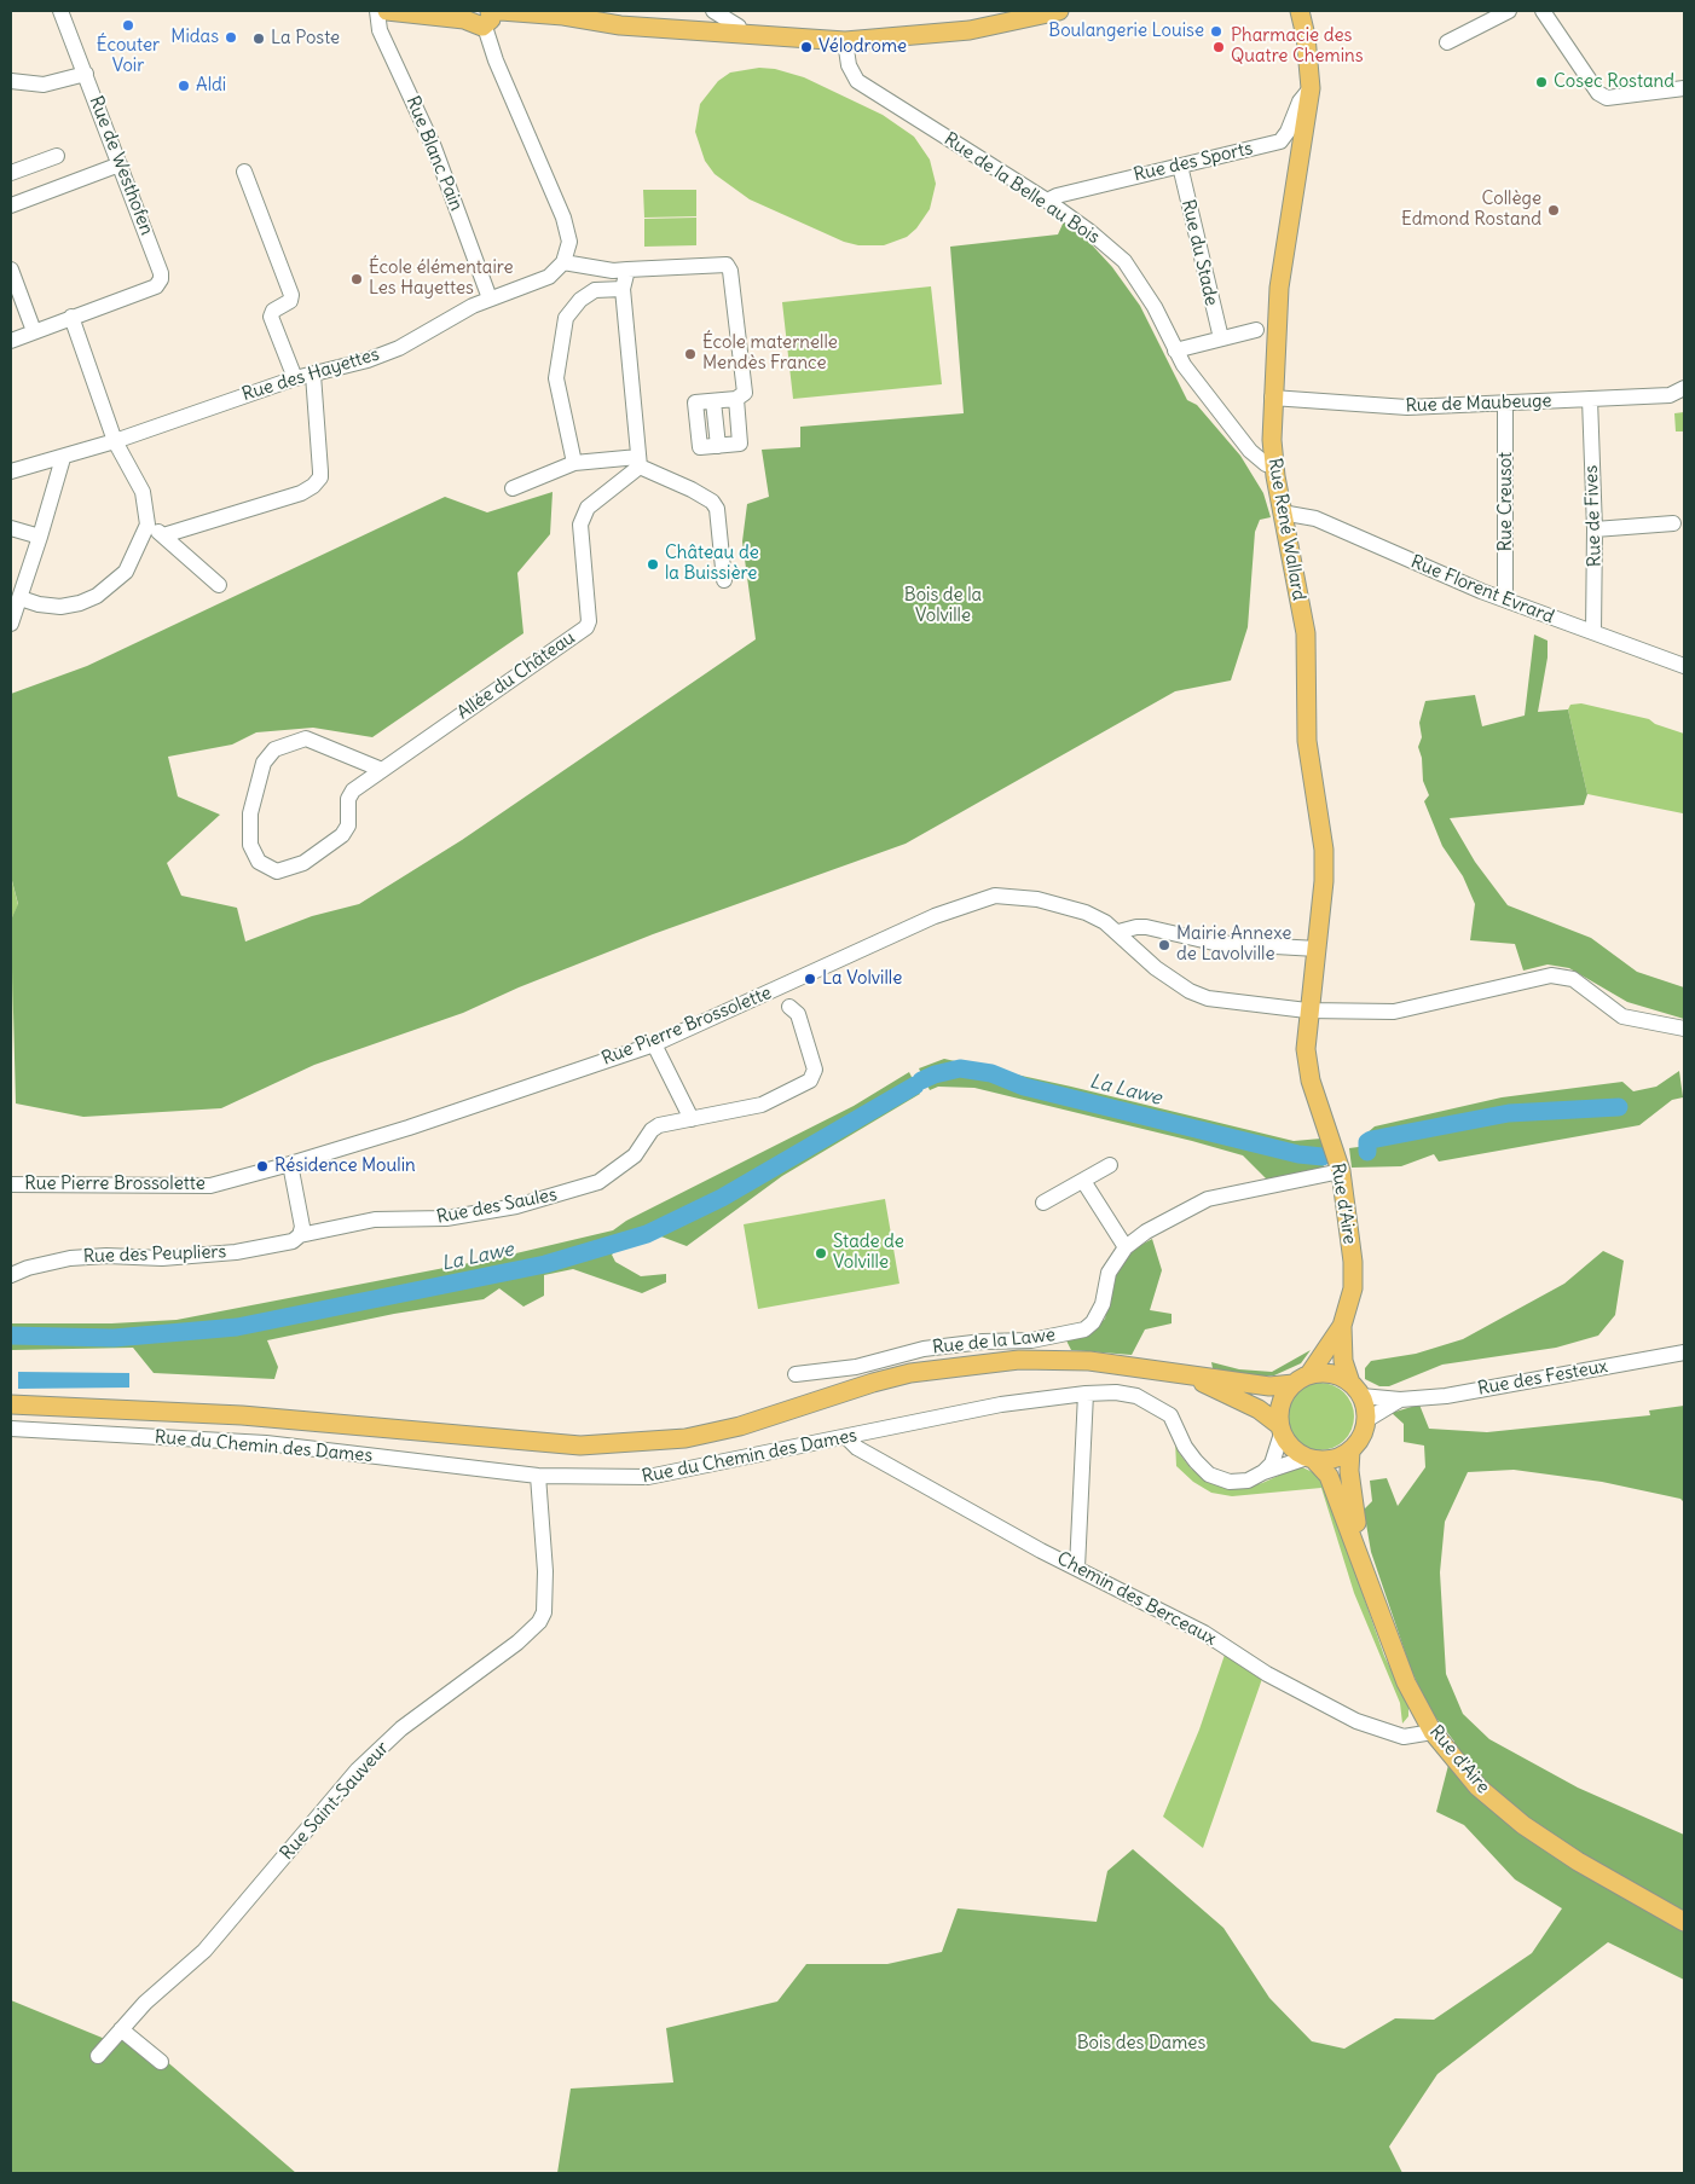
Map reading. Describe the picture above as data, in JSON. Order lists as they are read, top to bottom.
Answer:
{
  "streets": {
    "main road": ["Rue René Wallard", "Rue d'Aire"],
    "street": [
      "Rue Blanc Pain",
      "Rue des Sports",
      "Rue de Westhofen",
      "Rue de la Belle au Bois",
      "Rue du Stade",
      "Rue des Hayettes",
      "Rue de Maubeuge",
      "Rue Creusot",
      "Rue de Fives",
      "Rue Florent Evrard",
      "Allée du Château",
      "Rue Pierre Brossolette",
      "Rue des Saules",
      "Rue des Peupliers",
      "Rue de la Lawe",
      "Rue des Festeux",
      "Rue du Chemin des Dames",
      "Chemin des Berceaux",
      "Rue Saint-Sauveur"
    ]
  },
  "crossings": [
    ["Rue Blanc Pain", "Rue des Hayettes"],
    ["Rue des Sports", "Rue de la Belle au Bois"],
    ["Rue des Sports", "Rue du Stade"],
    ["Rue des Sports", "Rue René Wallard"],
    ["Rue de la Belle au Bois", "Rue René Wallard"],
    ["Rue de Maubeuge", "Rue Creusot"],
    ["Rue de Maubeuge", "Rue de Fives"],
    ["Rue de Maubeuge", "Rue René Wallard"],
    ["Rue Creusot", "Rue Florent Evrard"],
    ["Rue de Fives", "Rue Florent Evrard"],
    ["Rue René Wallard", "Rue Florent Evrard"],
    ["Rue René Wallard", "Rue Pierre Brossolette"],
    ["Rue René Wallard", "Rue d'Aire"],
    ["Rue d'Aire", "Rue de la Lawe"],
    ["Rue d'Aire", "Rue des Festeux"],
    ["Rue d'Aire", "Rue du Chemin des Dames"],
    ["Rue d'Aire", "Chemin des Berceaux"],
    ["Rue des Saules", "Rue des Peupliers"],
    ["Rue des Festeux", "Rue du Chemin des Dames"],
    ["Rue du Chemin des Dames", "Chemin des Berceaux"],
    ["Rue du Chemin des Dames", "Rue Saint-Sauveur"]
  ],
  "water": ["La Lawe"],
  "parks": ["Bois de la Volville", "Bois des Dames"],
  "places": [
    "Écouter Voir",
    "Boulangerie Louise",
    "Midas",
    "La Poste",
    "Vélodrome",
    "Pharmacie des Quatre Chemins",
    "Cosec Rostand",
    "Aldi",
    "Collège Edmond Rostand",
    "École élémentaire Les Hayettes",
    "École maternelle Mendès France",
    "Château de la Buissière",
    "Mairie Annexe de Lavolville",
    "La Volville",
    "Résidence Moulin",
    "Stade de Volville"
  ]
}
